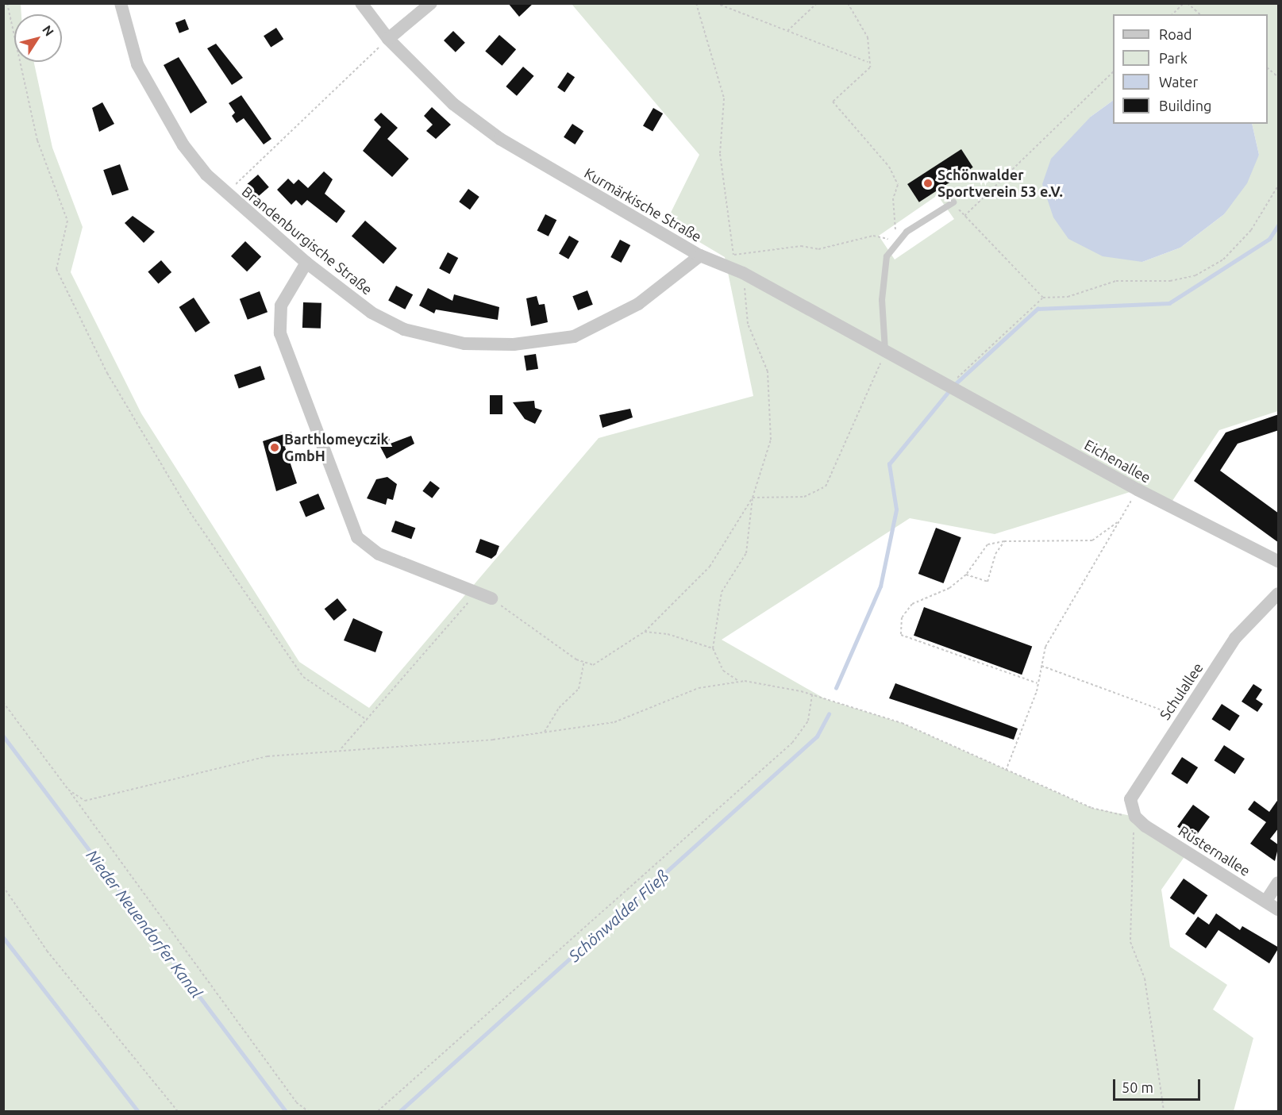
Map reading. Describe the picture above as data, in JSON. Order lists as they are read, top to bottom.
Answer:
{
  "streets": {
    "street": [
      "Kurmärkische Straße",
      "Brandenburgische Straße",
      "Eichenallee",
      "Schulallee",
      "Rüsternallee"
    ]
  },
  "crossings": [
    ["Kurmärkische Straße", "Brandenburgische Straße"],
    ["Kurmärkische Straße", "Eichenallee"],
    ["Schulallee", "Rüsternallee"]
  ],
  "water": ["Schönwalder Fließ", "Nieder Neuendorfer Kanal"],
  "places": ["Schönwalder Sportverein 53 e.V.", "Barthlomeyczik GmbH"],
  "legend": [
    "Road",
    "Park",
    "Water",
    "Building"
  ],
  "scale_bar": "50 m",
  "north": "top right"
}
